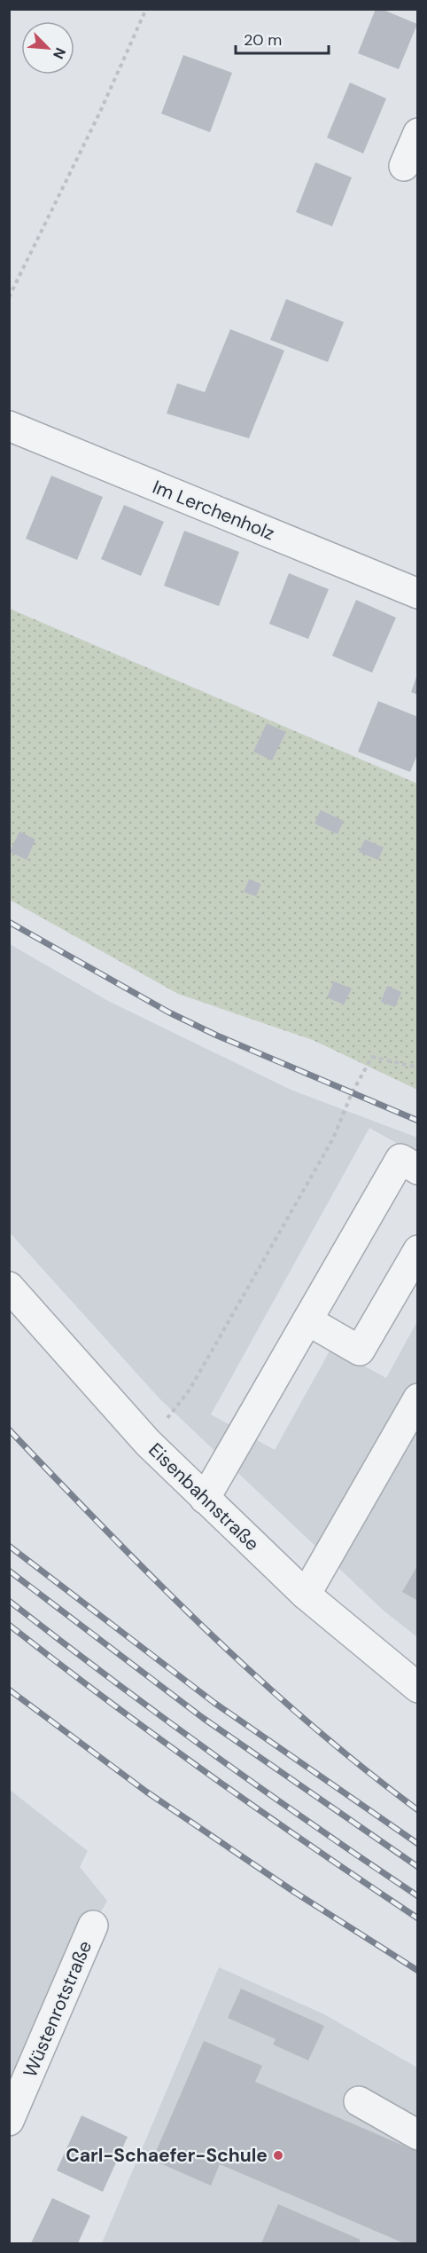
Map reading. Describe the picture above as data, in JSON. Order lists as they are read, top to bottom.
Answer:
{
  "streets": {
    "street": ["Im Lerchenholz", "Eisenbahnstraße", "Wüstenrotstraße"]
  },
  "places": ["Carl-Schaefer-Schule"],
  "scale_bar": "20 m",
  "north": "bottom right"
}
